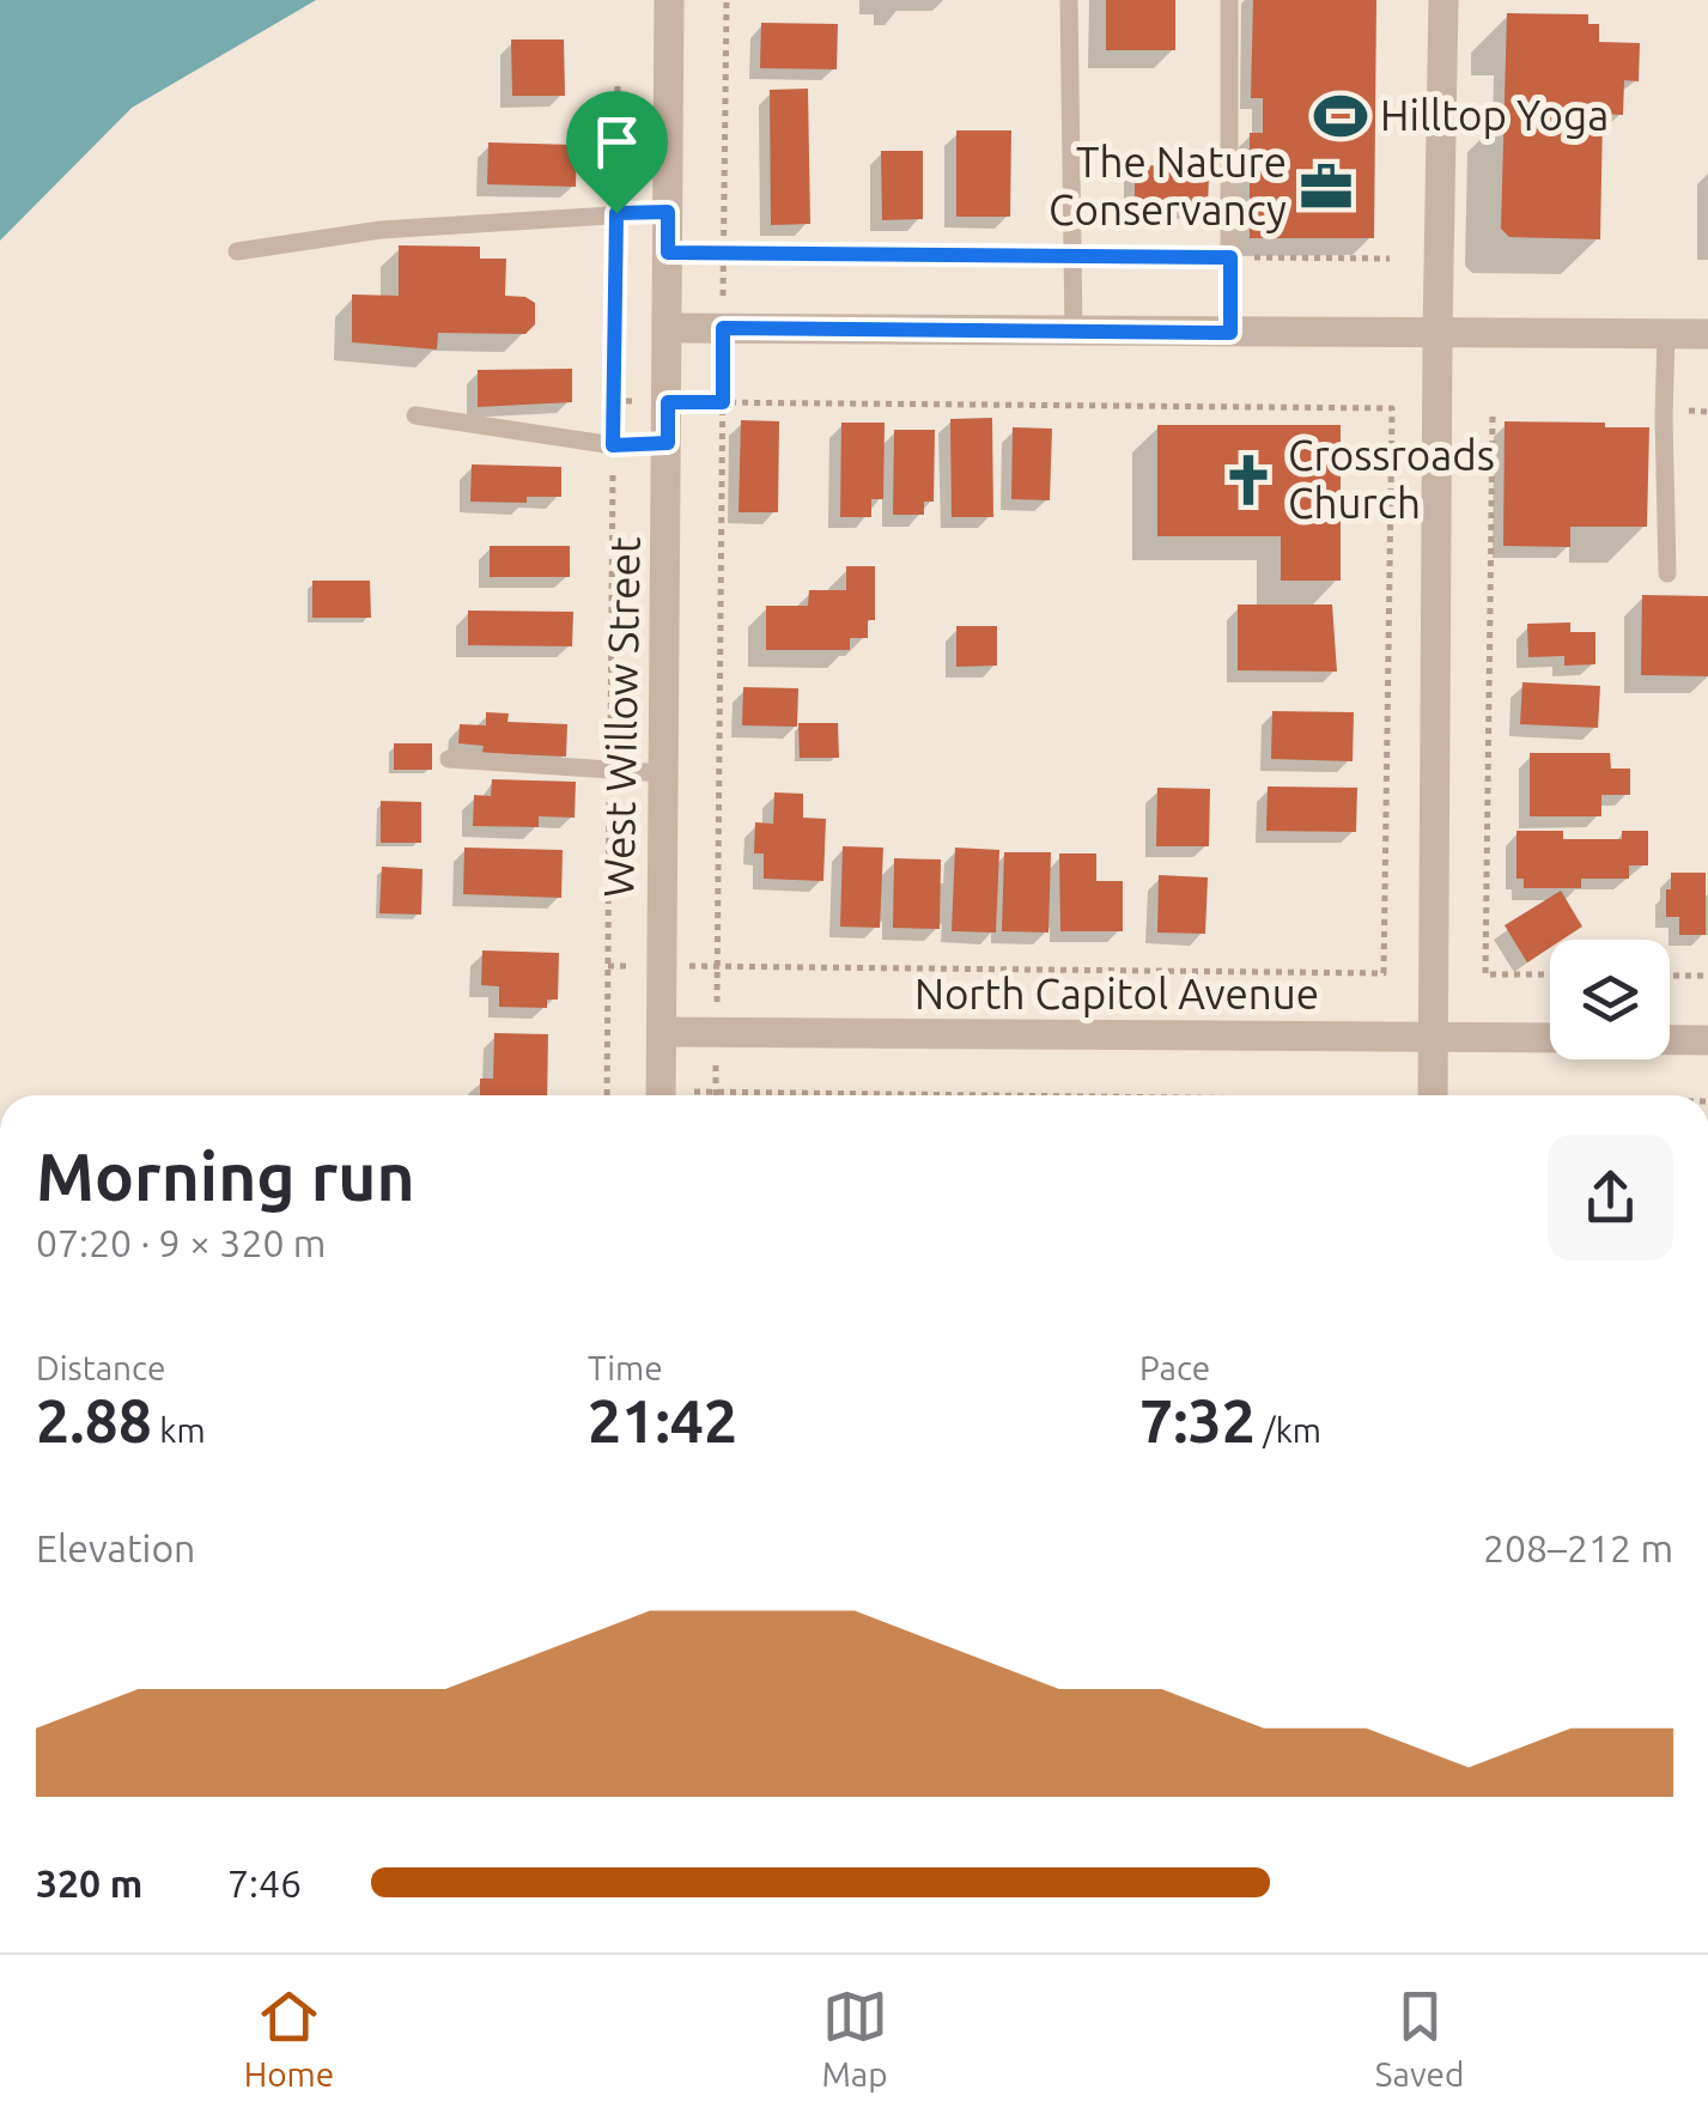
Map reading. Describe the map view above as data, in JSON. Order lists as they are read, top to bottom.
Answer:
{
  "streets": {
    "street": ["West Willow Street", "North Capitol Avenue"]
  },
  "crossings": [
    ["West Willow Street", "North Capitol Avenue"]
  ],
  "places": {
    "sports": ["Hilltop Yoga"],
    "office": ["The Nature Conservancy"],
    "church": ["Crossroads Church"]
  },
  "page": {
    "heading": ["Morning run", "07:20 · 9 × 320 m"],
    "stats": [
      ["Distance", "2.88 km"],
      ["Time", "21:42"],
      ["Pace", "7:32 /km"]
    ],
    "chart": ["Elevation", "208–212 m"],
    "list": [
      {
        "name": "320 m",
        "note": "7:46"
      }
    ],
    "tabs": ["Home", "Map", "Saved"]
  }
}
